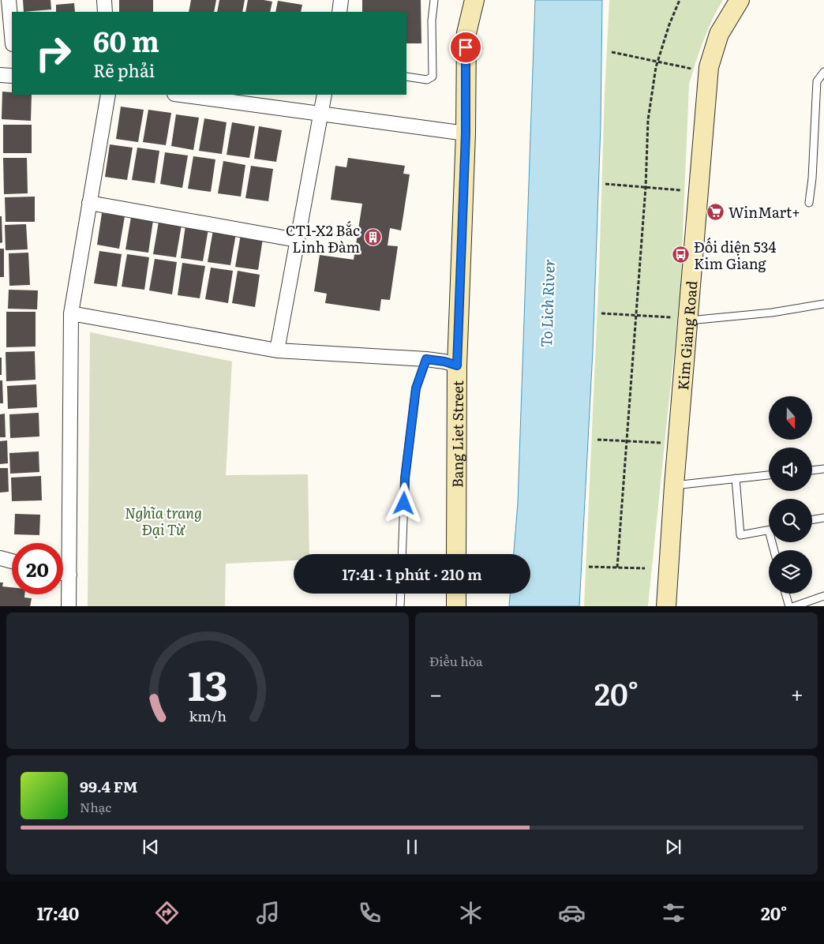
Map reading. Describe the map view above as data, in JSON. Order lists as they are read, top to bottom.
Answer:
{
  "streets": {
    "main road": ["Kim Giang Road", "Bang Liet Street"]
  },
  "water": ["To Lich River"],
  "parks": ["Nghĩa trang Đại Từ"],
  "places": {
    "supermarket": ["WinMart+"],
    "building": ["CT1-X2 Bắc Linh Đàm"],
    "bus stop": ["Đối diện 534 Kim Giang"]
  },
  "north": "bottom",
  "page": {
    "turn": ["60 m", "Rẽ phải"],
    "limit": "20",
    "trip": "17:41 · 1 phút · 210 m",
    "tile": "Điều hòa",
    "heat": ["−", "20°", "+"],
    "song": ["99.4 FM", "Nhạc"],
    "tabs": ["17:40", "20°"],
    "gauge": ["13", "km/h"]
  }
}
